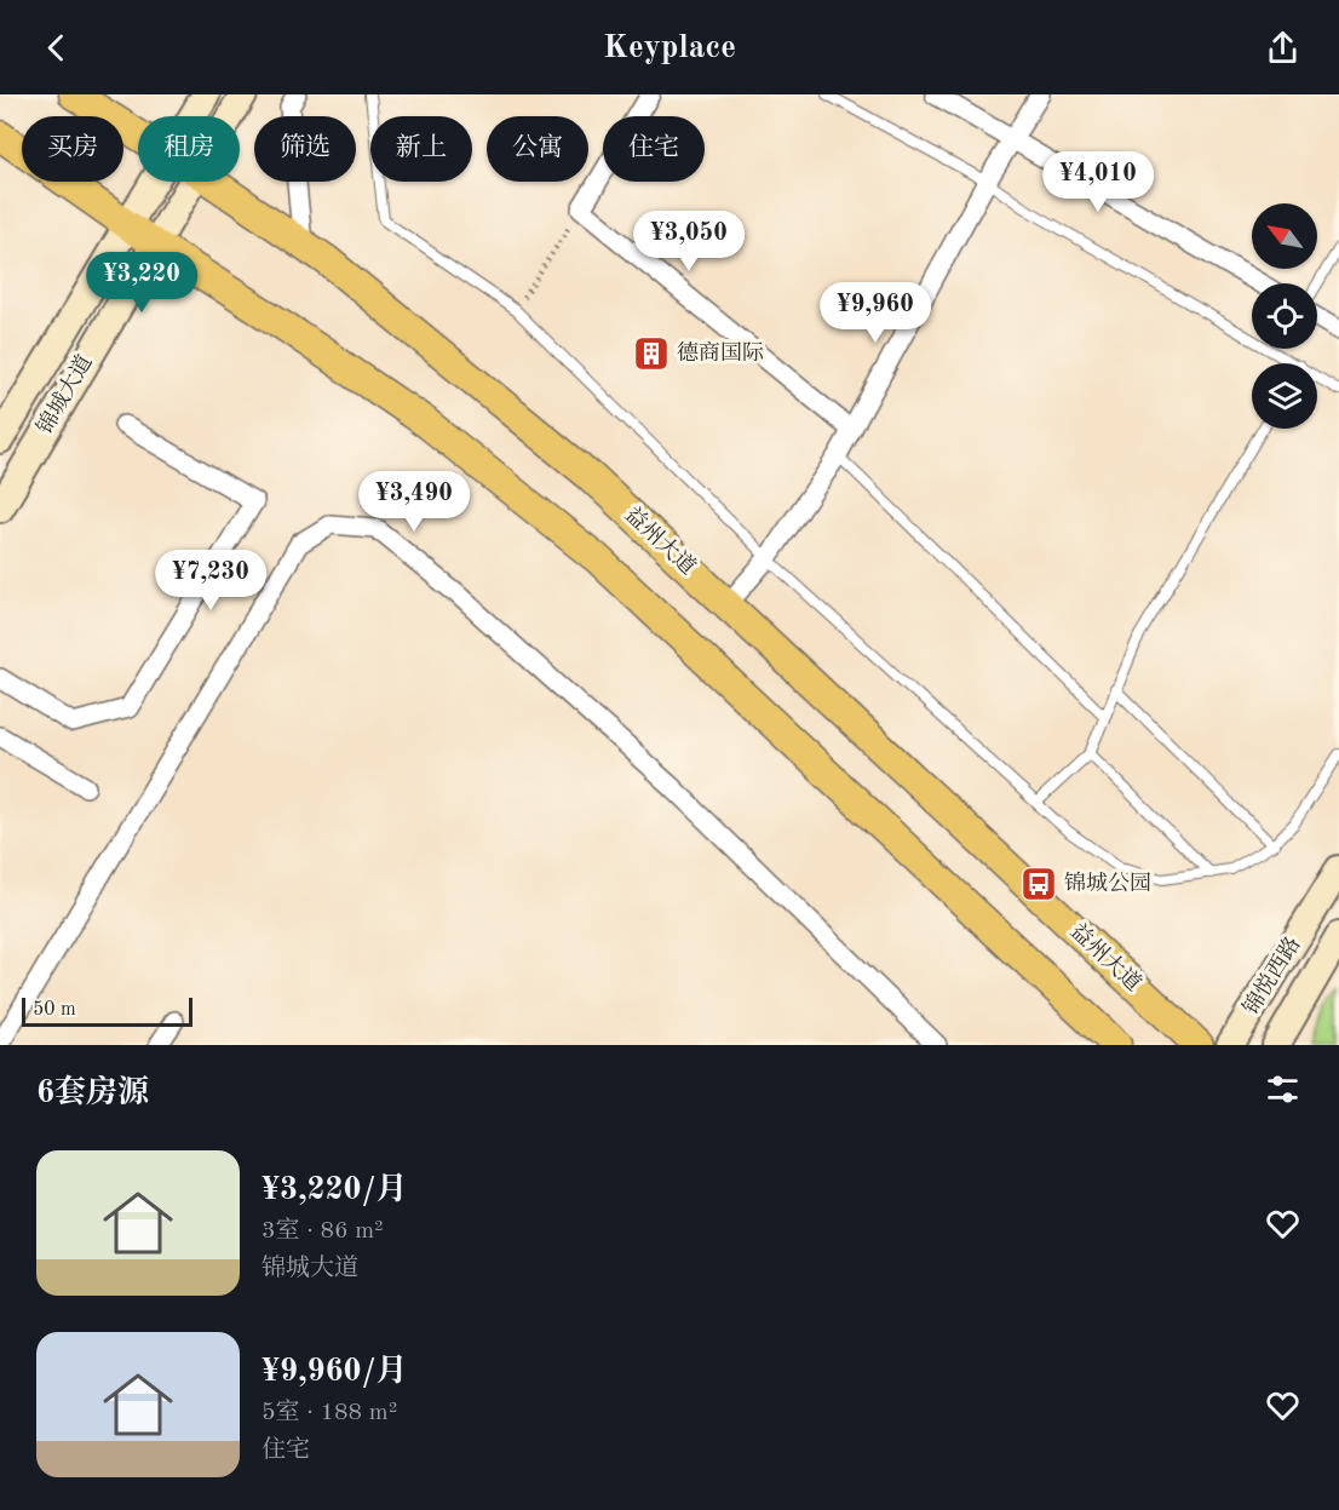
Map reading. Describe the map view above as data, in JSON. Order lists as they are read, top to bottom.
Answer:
{
  "streets": {
    "main road": ["锦城大道", "益州大道", "锦悦西路"]
  },
  "places": {
    "building": ["德商国际"],
    "bus stop": ["锦城公园"]
  },
  "scale_bar": "50 m",
  "north": "top left",
  "page": {
    "header": "Keyplace",
    "chip": [
      "买房",
      "租房",
      "筛选",
      "新上",
      "公寓",
      "住宅"
    ],
    "price": [
      "¥4,010",
      "¥3,050",
      "¥3,220",
      "¥9,960",
      "¥3,490",
      "¥7,230"
    ],
    "scale": "50 m",
    "heading": "6套房源",
    "list": [
      {
        "name": "¥3,220/月",
        "note": "3室 · 86 m² · 锦城大道"
      },
      {
        "name": "¥9,960/月",
        "note": "5室 · 188 m² · 住宅"
      }
    ]
  }
}
